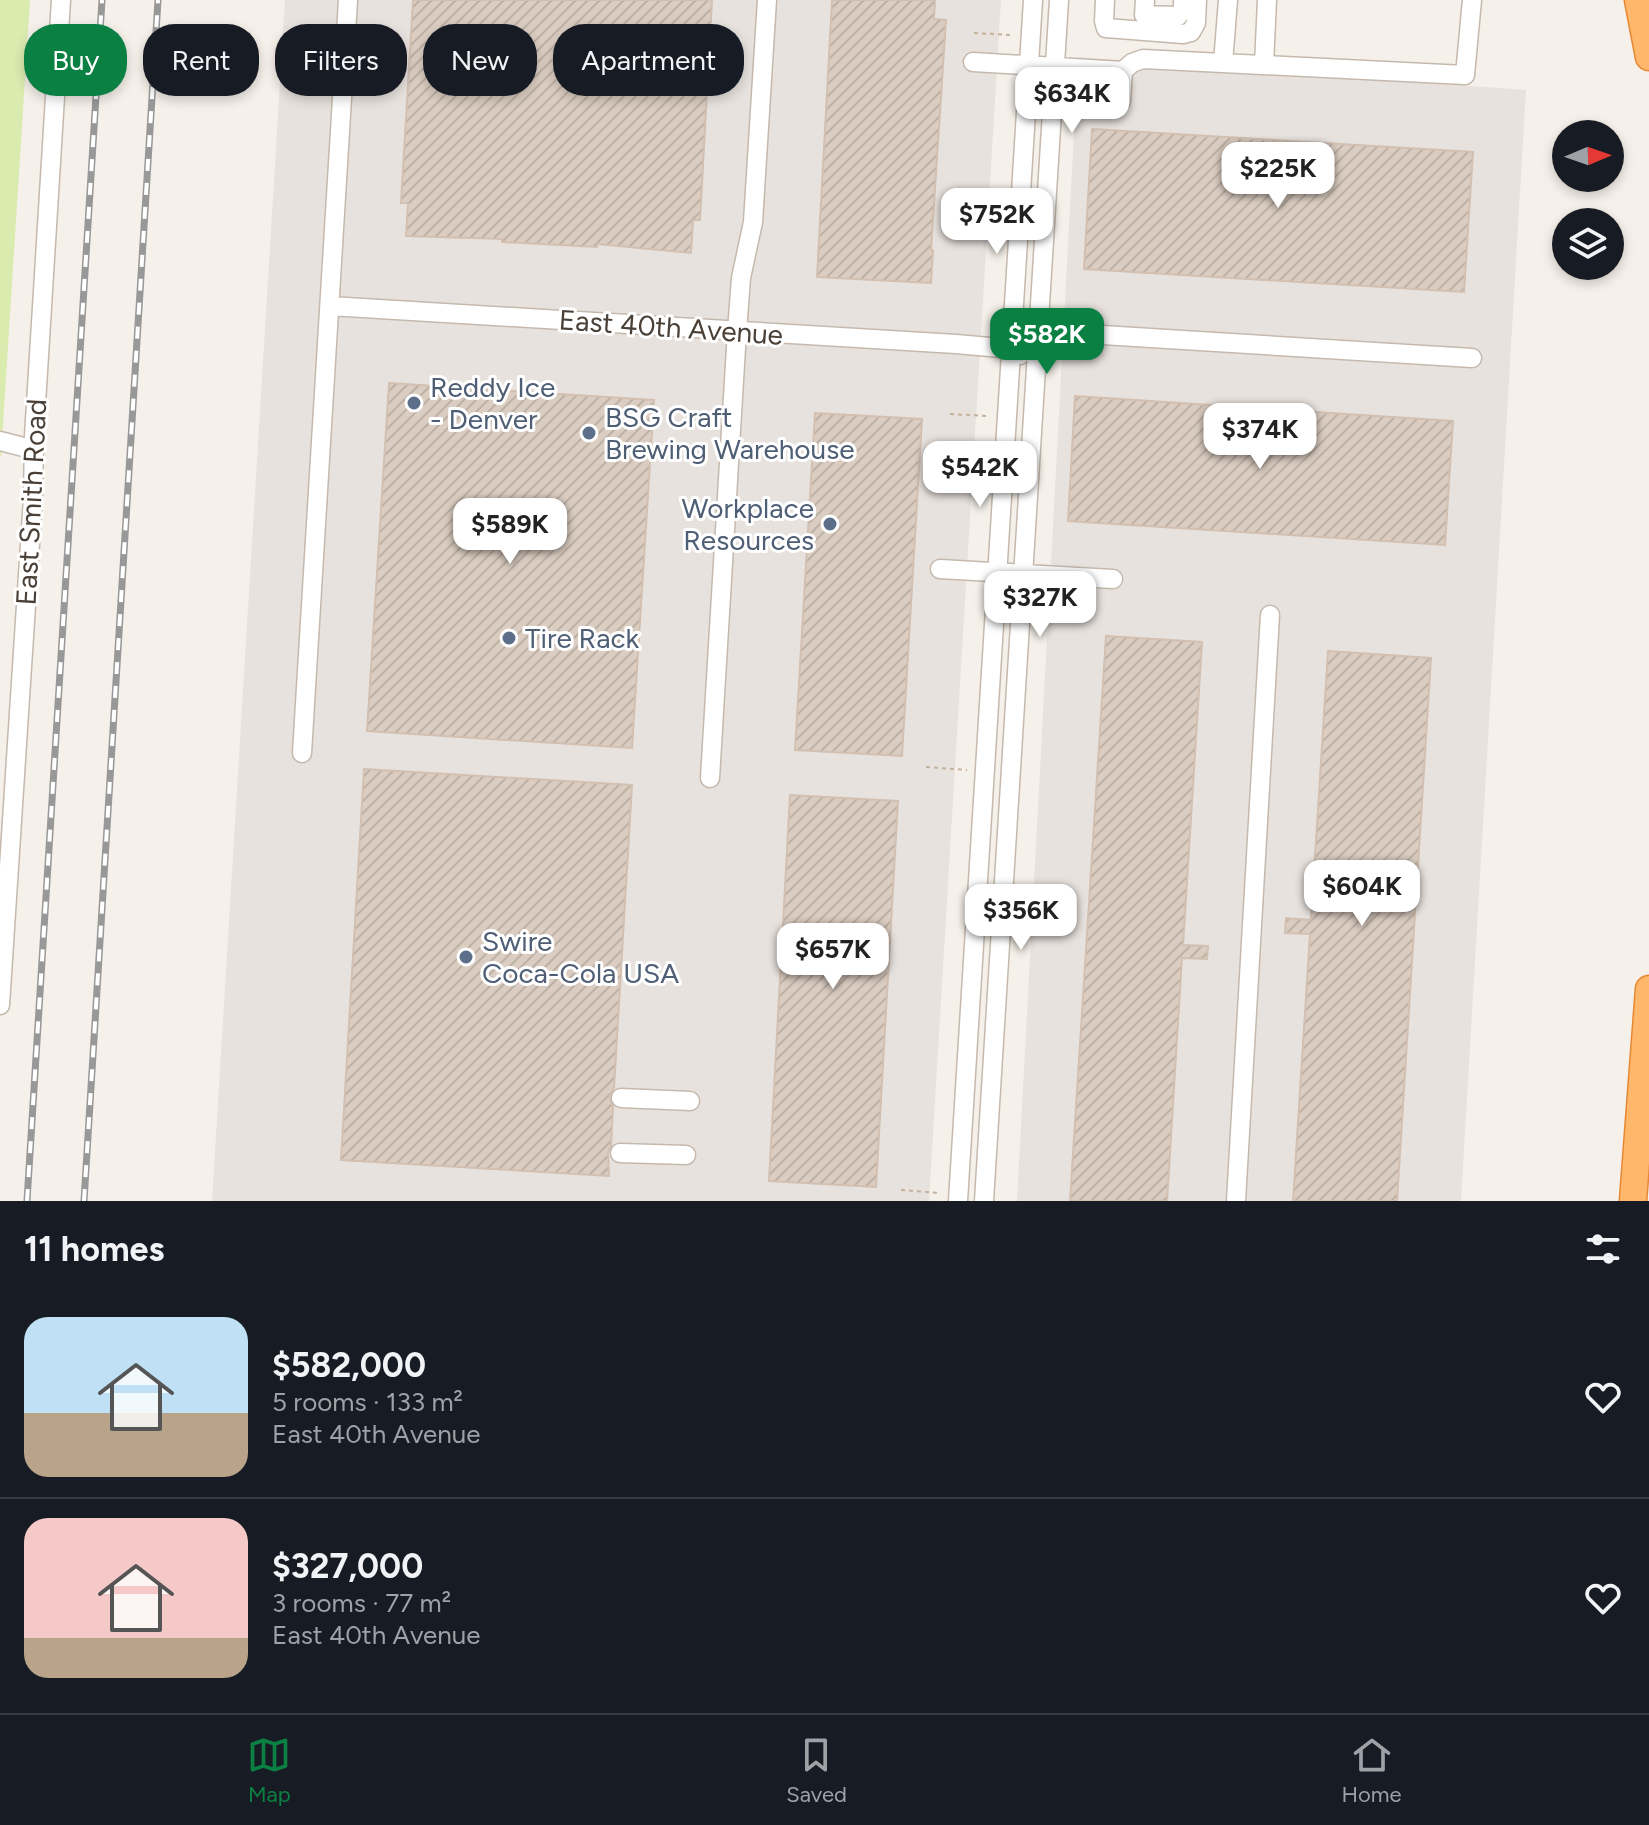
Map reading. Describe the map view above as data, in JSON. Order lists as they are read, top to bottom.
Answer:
{
  "streets": {
    "street": ["East 40th Avenue", "East Smith Road"]
  },
  "places": [
    "Reddy Ice - Denver",
    "BSG Craft Brewing Warehouse",
    "Workplace Resources",
    "Tire Rack",
    "Swire Coca-Cola USA"
  ],
  "north": "right",
  "page": {
    "chip": [
      "Buy",
      "Rent",
      "Filters",
      "New",
      "Apartment"
    ],
    "price": [
      "$634K",
      "$225K",
      "$752K",
      "$582K",
      "$374K",
      "$542K",
      "$589K",
      "$327K",
      "$604K",
      "$356K",
      "$657K"
    ],
    "heading": "11 homes",
    "list": [
      {
        "name": "$582,000",
        "note": "5 rooms · 133 m² · East 40th Avenue"
      },
      {
        "name": "$327,000",
        "note": "3 rooms · 77 m² · East 40th Avenue"
      }
    ],
    "tabs": ["Map", "Saved", "Home"]
  }
}
